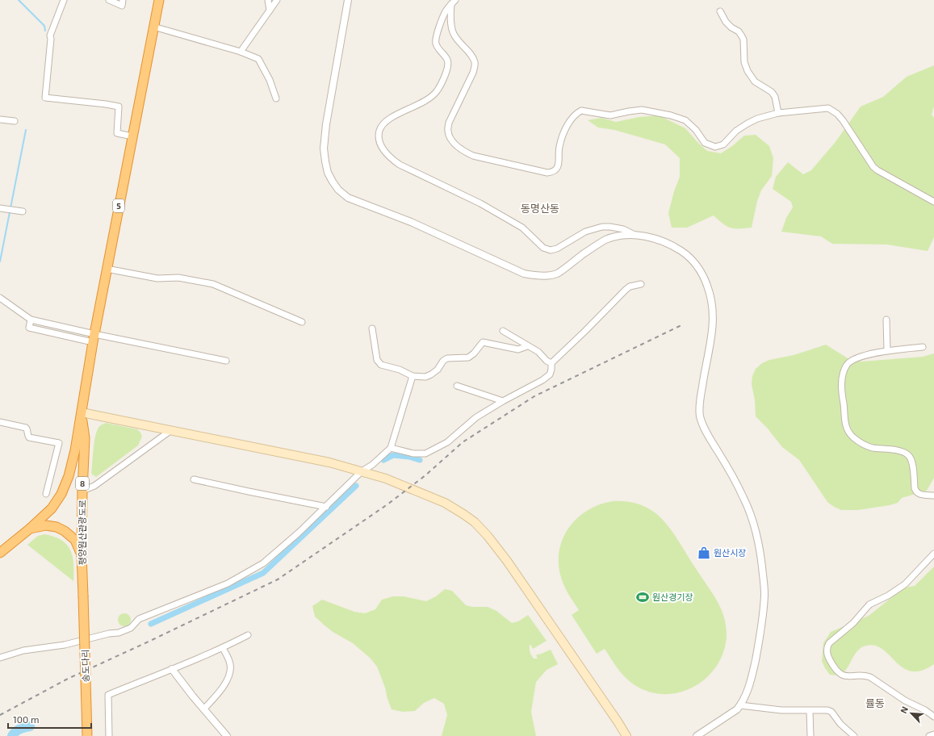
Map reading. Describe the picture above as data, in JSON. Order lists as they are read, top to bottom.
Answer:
{
  "streets": {
    "highway": [
      "5",
      "8",
      "평양원산관광도로",
      "송도다리"
    ]
  },
  "crossings": [
    ["5", "평양원산관광도로"],
    ["8", "평양원산관광도로"],
    ["평양원산관광도로", "송도다리"]
  ],
  "districts": ["동명산동", "률동"],
  "places": {
    "shop": ["원산시장"],
    "sports": ["원산경기장"]
  },
  "scale_bar": "100 m",
  "north": "top left"
}
